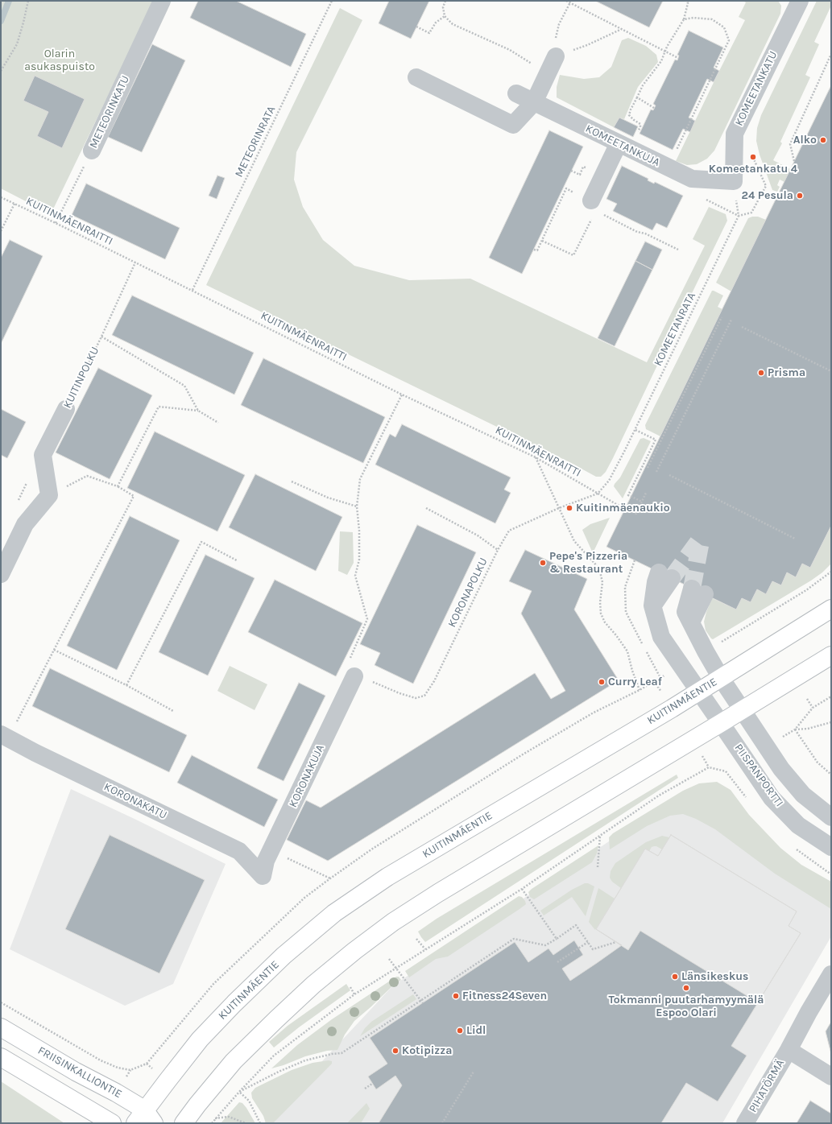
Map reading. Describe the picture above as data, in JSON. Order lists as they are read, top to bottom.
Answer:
{
  "streets": {
    "main road": ["KUITINMÄENTIE", "FRIISINKALLIONTIE"],
    "street": [
      "KOMEETANKATU",
      "METEORINKATU",
      "KOMEETANKUJA",
      "KUITINPOLKU",
      "PIISPANPORTTI",
      "KORONAKUJA",
      "KORONAKATU",
      "PIHATÖRMÄ"
    ],
    "path": [
      "METEORINRATA",
      "KUITINMÄENRAITTI",
      "KOMEETANRATA",
      "KORONAPOLKU"
    ]
  },
  "crossings": [
    ["KOMEETANKATU", "KOMEETANKUJA"],
    ["METEORINKATU", "KUITINMÄENRAITTI"],
    ["METEORINRATA", "KUITINMÄENRAITTI"],
    ["KUITINMÄENRAITTI", "KUITINPOLKU"],
    ["KUITINMÄENRAITTI", "KORONAPOLKU"],
    ["KOMEETANRATA", "KORONAPOLKU"],
    ["KORONAPOLKU", "KORONAKUJA"],
    ["KUITINMÄENTIE", "PIISPANPORTTI"],
    ["KUITINMÄENTIE", "FRIISINKALLIONTIE"],
    ["KORONAKUJA", "KORONAKATU"]
  ],
  "parks": ["Olarin asukaspuisto"],
  "places": [
    "Alko",
    "Komeetankatu 4",
    "24 Pesula",
    "Prisma",
    "Kuitinmäenaukio",
    "Pepe's Pizzeria & Restaurant",
    "Curry Leaf",
    "Länsikeskus",
    "Tokmanni puutarhamyymälä Espoo Olari",
    "Fitness24Seven",
    "Lidl",
    "Kotipizza"
  ]
}
